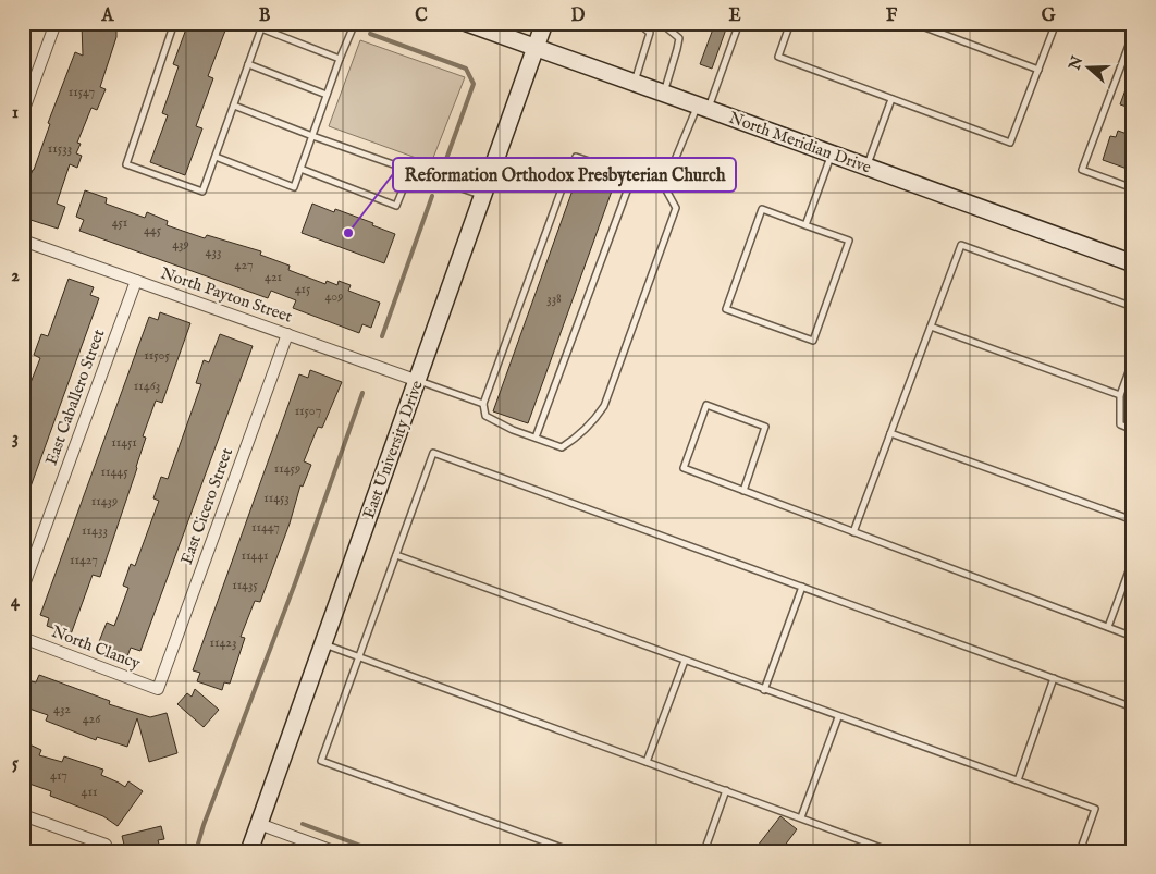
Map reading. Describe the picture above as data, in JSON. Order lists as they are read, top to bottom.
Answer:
{
  "streets": {
    "main road": ["North Meridian Drive", "East University Drive"],
    "street": [
      "North Payton Street",
      "East Caballero Street",
      "East Cicero Street",
      "North Clancy"
    ]
  },
  "crossings": [
    ["North Meridian Drive", "East University Drive"],
    ["North Payton Street", "East Caballero Street"],
    ["North Payton Street", "East University Drive"],
    ["North Payton Street", "East Cicero Street"],
    ["East Cicero Street", "North Clancy"]
  ],
  "places": ["Reformation Orthodox Presbyterian Church"],
  "house_numbers": [
    "11547",
    "11533",
    "451",
    "445",
    "439",
    "433",
    "427",
    "421",
    "415",
    "409",
    "338",
    "11505",
    "11463",
    "11507",
    "11451",
    "11459",
    "11445",
    "11453",
    "11439",
    "11447",
    "11433",
    "11441",
    "11427",
    "11435",
    "11423",
    "432",
    "426",
    "417",
    "411"
  ],
  "north": "left",
  "grid": {
    "columns": [
      "A",
      "B",
      "C",
      "D",
      "E",
      "F",
      "G"
    ],
    "rows": [
      "1",
      "2",
      "3",
      "4",
      "5"
    ]
  }
}
